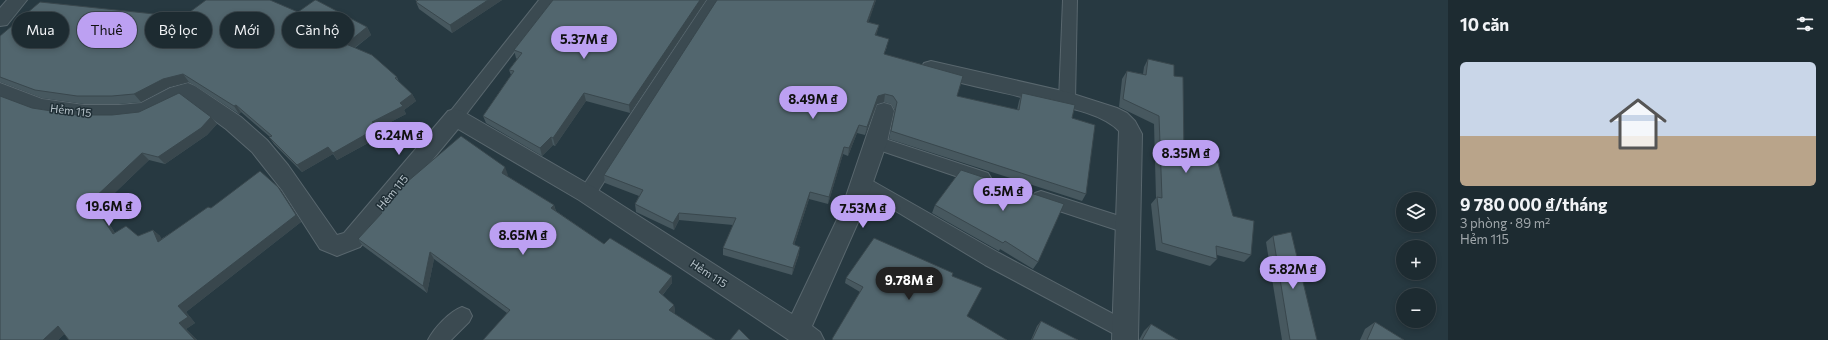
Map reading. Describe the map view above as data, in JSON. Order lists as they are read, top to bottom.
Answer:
{
  "streets": {
    "street": ["Hẻm 115"]
  },
  "page": {
    "heading": "10 căn",
    "chip": [
      "Mua",
      "Thuê",
      "Bộ lọc",
      "Mới",
      "Căn hộ"
    ],
    "price": [
      "5.37M ₫",
      "8.49M ₫",
      "6.24M ₫",
      "8.35M ₫",
      "6.5M ₫",
      "19.6M ₫",
      "7.53M ₫",
      "8.65M ₫",
      "5.82M ₫",
      "9.78M ₫"
    ],
    "list": [
      {
        "name": "9 780 000 ₫/tháng",
        "note": "3 phòng · 89 m² · Hẻm 115"
      }
    ],
    "map_buttons": ["+", "−"]
  }
}
